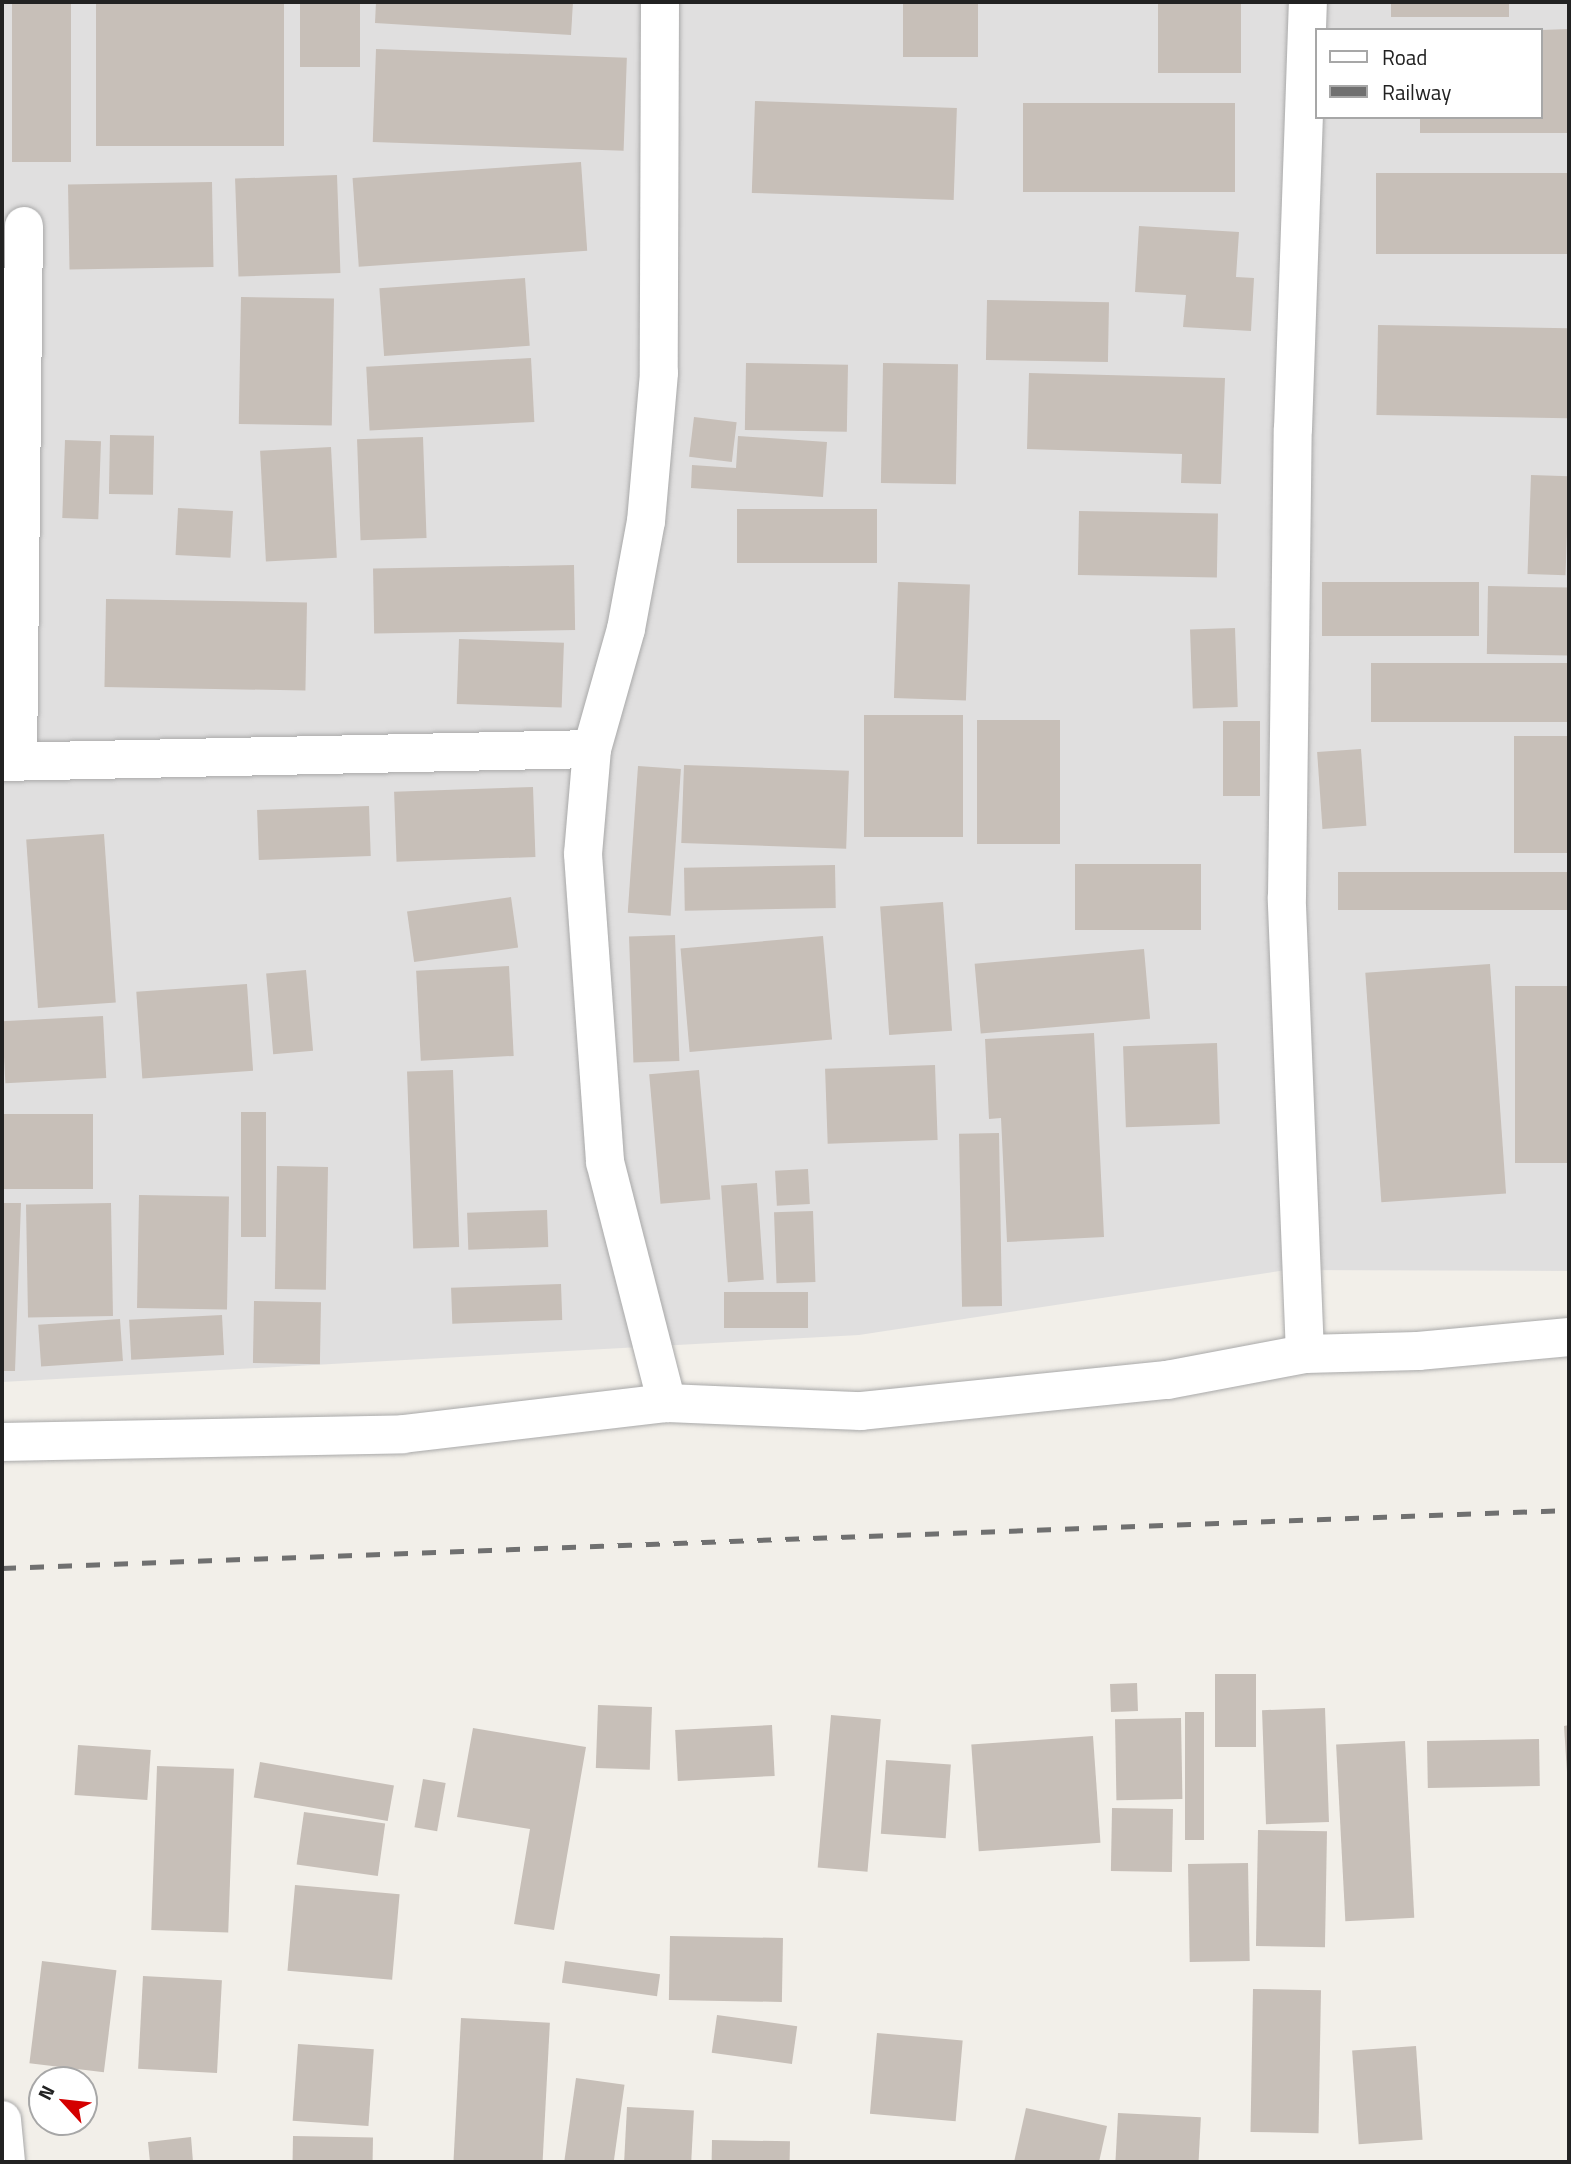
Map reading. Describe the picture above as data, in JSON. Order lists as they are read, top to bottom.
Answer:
{
  "legend": ["Road", "Railway"],
  "north": "top left"
}
